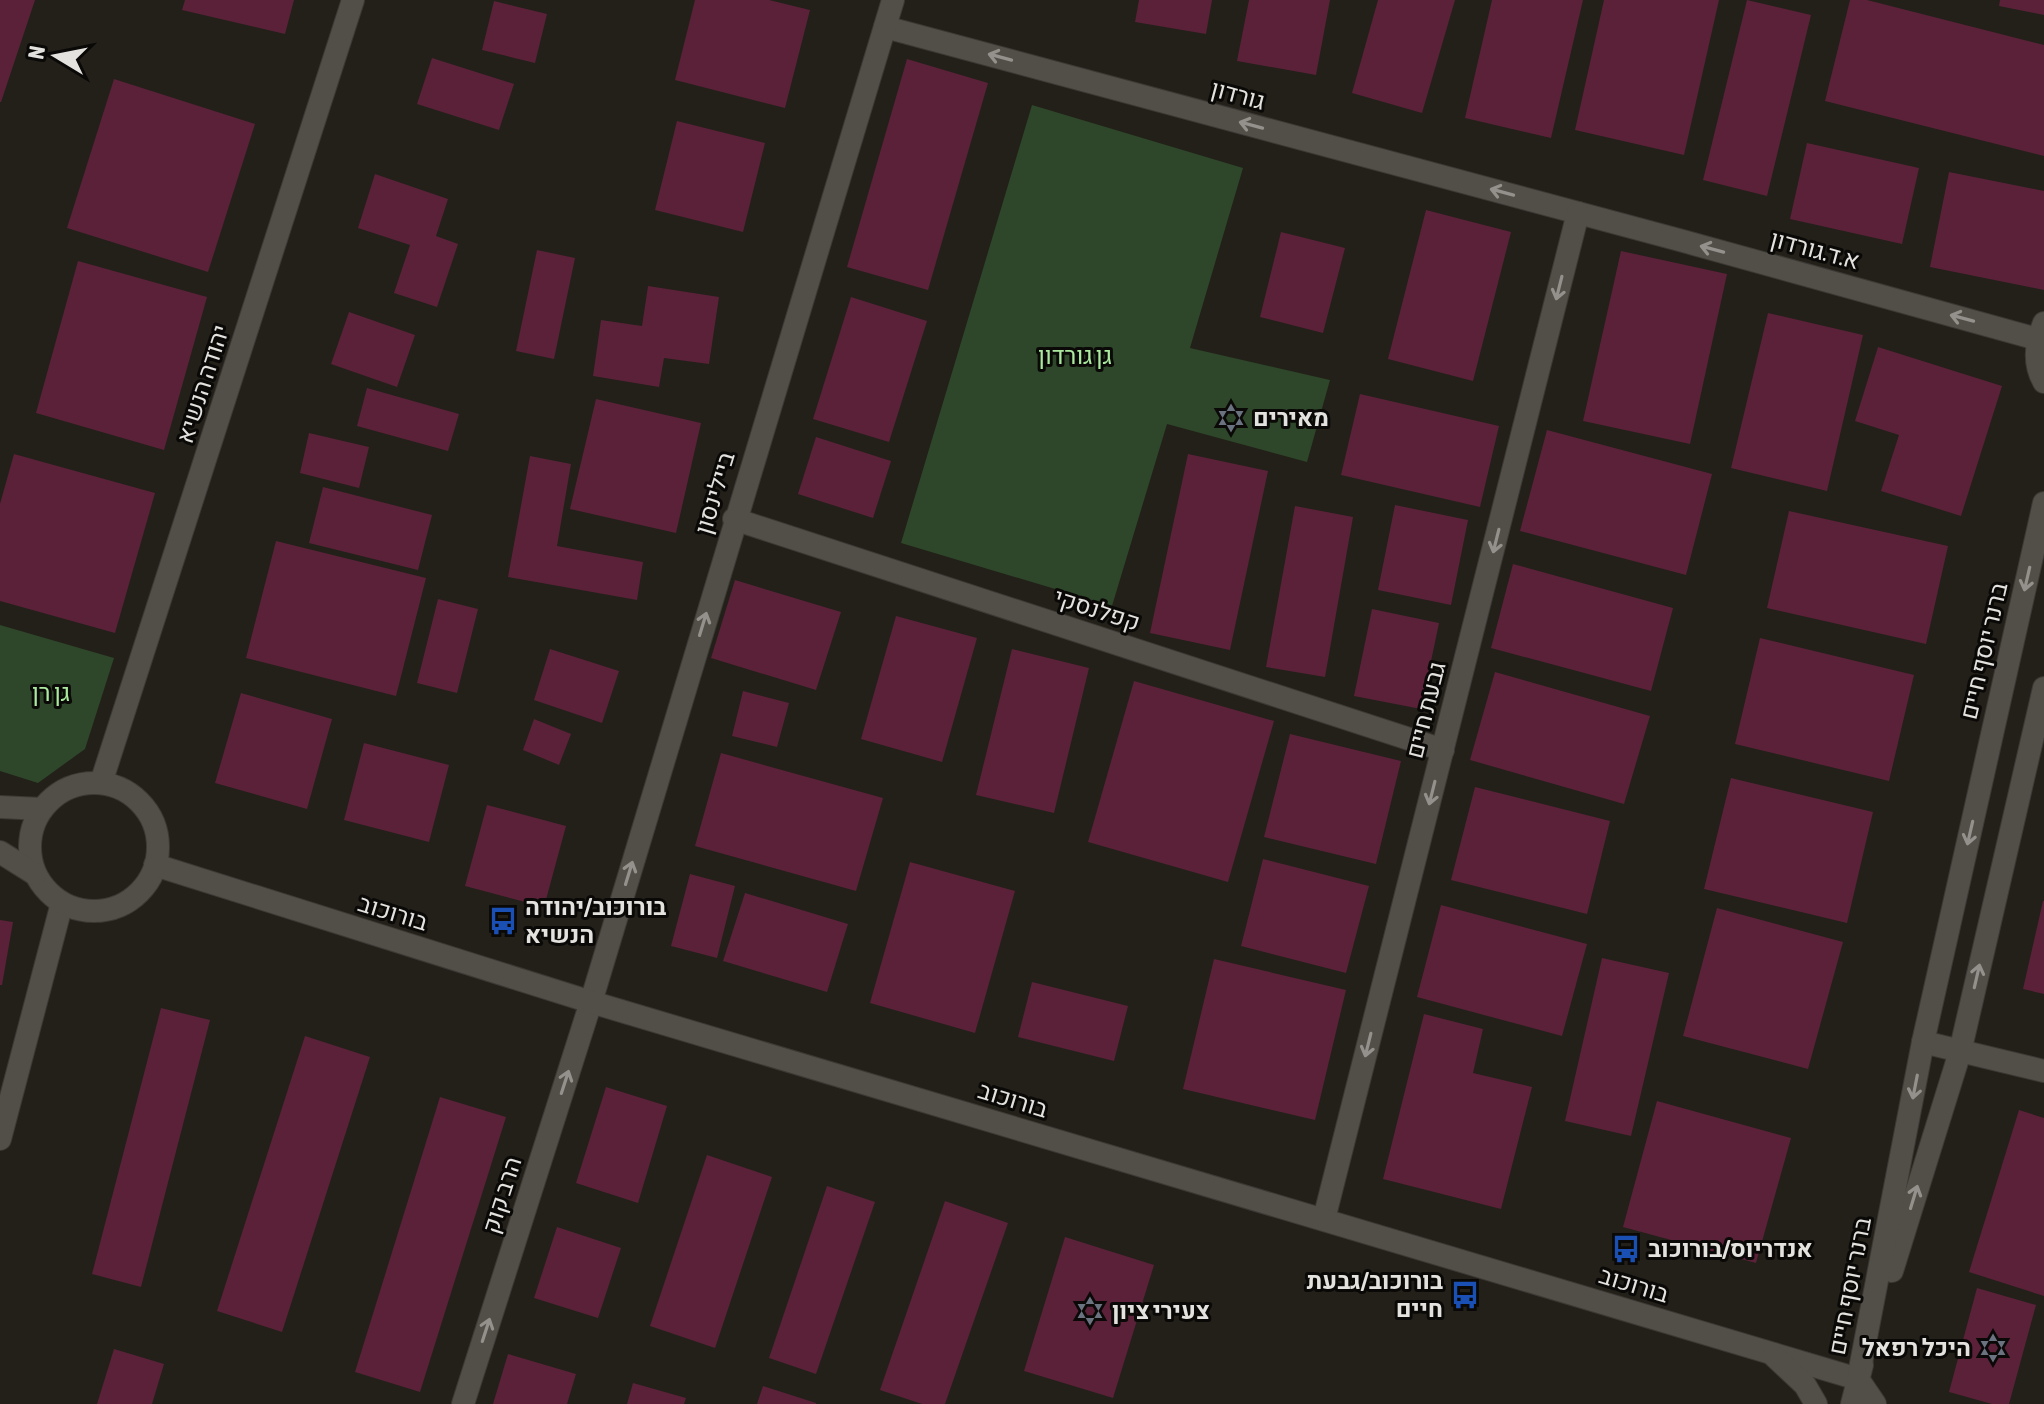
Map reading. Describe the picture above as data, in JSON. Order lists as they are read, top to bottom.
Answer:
{
  "streets": {
    "street": [
      "גורדון",
      "א.ד.גורדון",
      "יהודה הנשיא",
      "ביילינסון",
      "קפלנסקי",
      "ברנר יוסף חיים",
      "גבעת חיים",
      "בורוכוב",
      "הרב קוק"
    ]
  },
  "crossings": [
    ["גורדון", "א.ד.גורדון"],
    ["גורדון", "ביילינסון"],
    ["גורדון", "גבעת חיים"],
    ["א.ד.גורדון", "גבעת חיים"],
    ["יהודה הנשיא", "בורוכוב"],
    ["ביילינסון", "קפלנסקי"],
    ["ביילינסון", "בורוכוב"],
    ["ביילינסון", "הרב קוק"],
    ["קפלנסקי", "גבעת חיים"],
    ["ברנר יוסף חיים", "בורוכוב"],
    ["גבעת חיים", "בורוכוב"],
    ["בורוכוב", "הרב קוק"]
  ],
  "one_way": [
    "גורדון",
    "א.ד.גורדון",
    "ביילינסון",
    "גבעת חיים",
    "הרב קוק"
  ],
  "parks": ["גן גורדון", "גן רן"],
  "places": {
    "synagogue": ["מאירים", "צעירי ציון", "היכל רפאל"],
    "bus stop": ["בורוכוב/יהודה הנשיא", "אנדריוס/בורוכוב", "בורוכוב/גבעת חיים"]
  },
  "north": "left"
}
